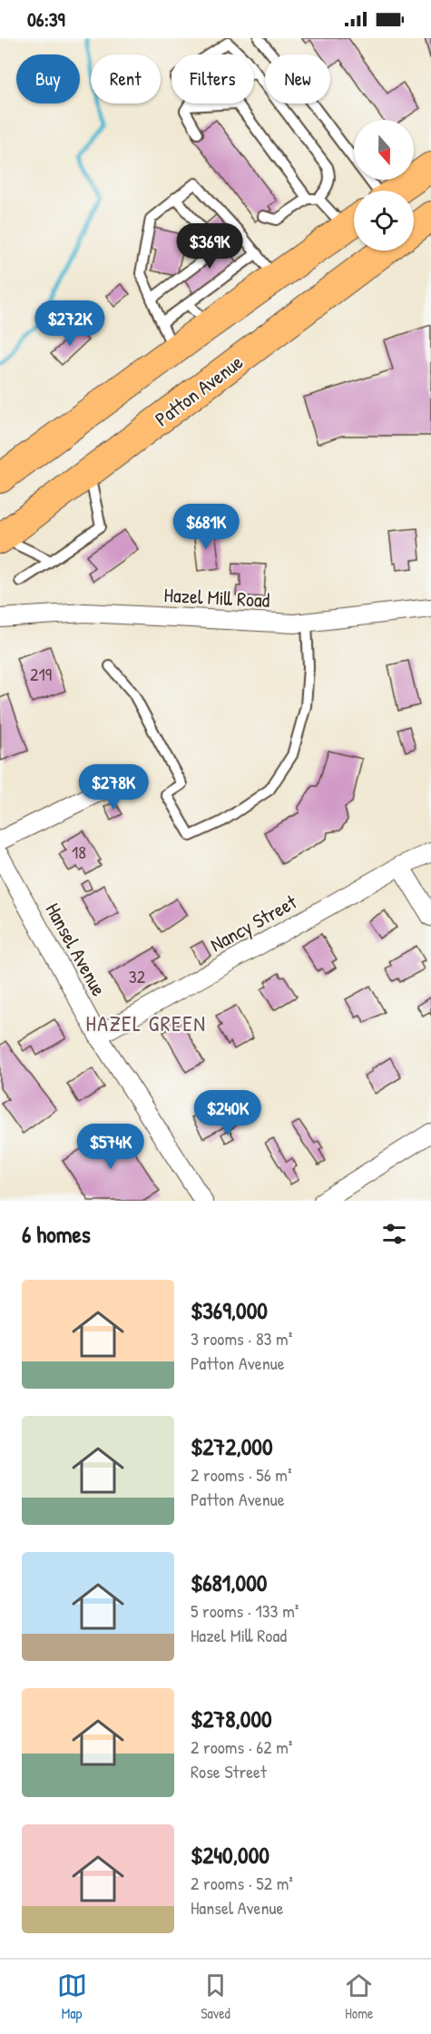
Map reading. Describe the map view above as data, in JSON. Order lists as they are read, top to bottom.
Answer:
{
  "streets": {
    "main road": ["Patton Avenue"],
    "street": ["Hazel Mill Road", "Nancy Street", "Hansel Avenue"]
  },
  "crossings": [
    ["Nancy Street", "Hansel Avenue"]
  ],
  "districts": ["HAZEL GREEN"],
  "house_numbers": ["219", "18", "32"],
  "north": "bottom",
  "page": {
    "status": "06:39",
    "chip": [
      "Buy",
      "Rent",
      "Filters",
      "New"
    ],
    "price": [
      "$369K",
      "$272K",
      "$681K",
      "$278K",
      "$240K",
      "$574K"
    ],
    "heading": "6 homes",
    "list": [
      {
        "name": "$369,000",
        "note": "3 rooms · 83 m² · Patton Avenue"
      },
      {
        "name": "$272,000",
        "note": "2 rooms · 56 m² · Patton Avenue"
      },
      {
        "name": "$681,000",
        "note": "5 rooms · 133 m² · Hazel Mill Road"
      },
      {
        "name": "$278,000",
        "note": "2 rooms · 62 m² · Rose Street"
      },
      {
        "name": "$240,000",
        "note": "2 rooms · 52 m² · Hansel Avenue"
      }
    ],
    "tabs": ["Map", "Saved", "Home"]
  }
}
